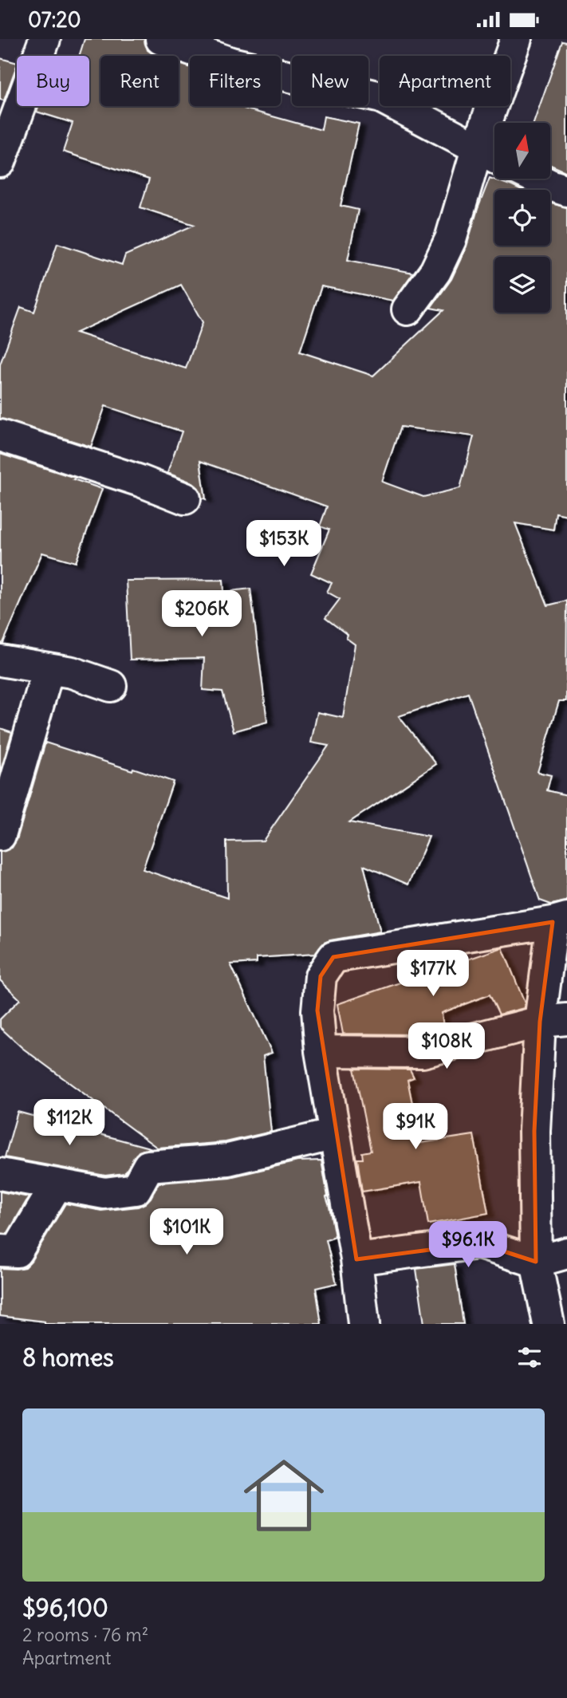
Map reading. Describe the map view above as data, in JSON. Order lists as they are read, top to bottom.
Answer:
{
  "north": "top",
  "page": {
    "status": "07:20",
    "chip": [
      "Buy",
      "Rent",
      "Filters",
      "New",
      "Apartment"
    ],
    "price": [
      "$153K",
      "$206K",
      "$177K",
      "$108K",
      "$112K",
      "$91K",
      "$101K",
      "$96.1K"
    ],
    "heading": "8 homes",
    "list": [
      {
        "name": "$96,100",
        "note": "2 rooms · 76 m² · Apartment"
      }
    ]
  }
}
